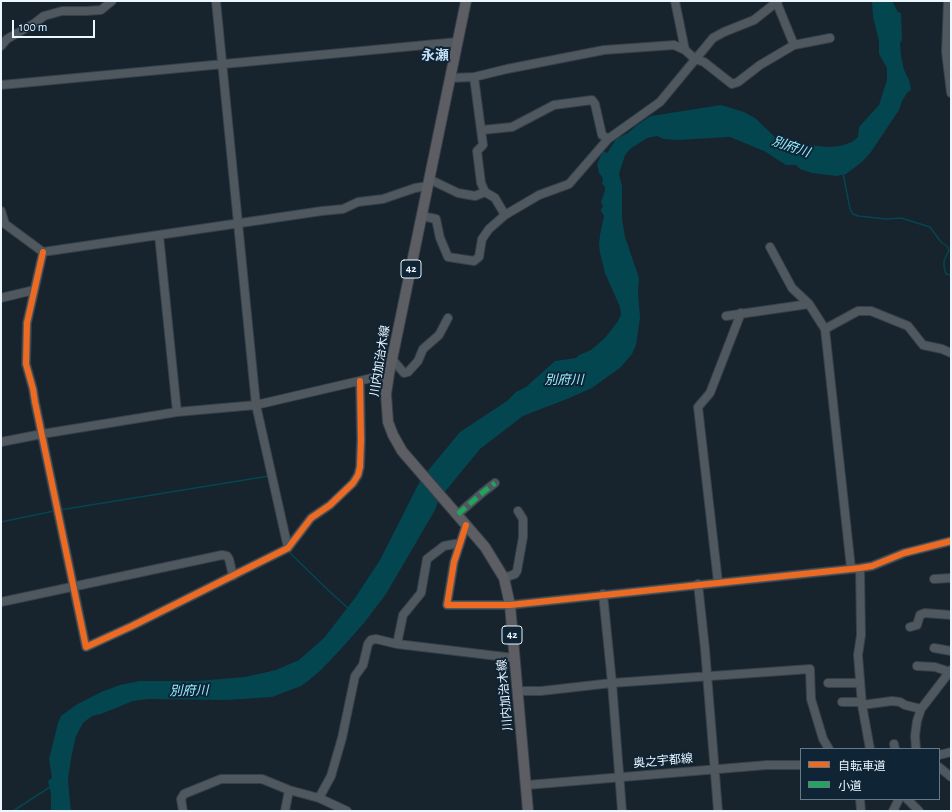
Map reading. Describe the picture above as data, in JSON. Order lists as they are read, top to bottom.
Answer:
{
  "streets": {
    "main road": ["42", "川内加治木線"],
    "street": ["奥之宇都線"]
  },
  "crossings": [
    ["川内加治木線", "奥之宇都線"]
  ],
  "districts": ["永瀬"],
  "water": ["別府川"],
  "legend": ["自転車道", "小道"],
  "scale_bar": "100 m"
}
